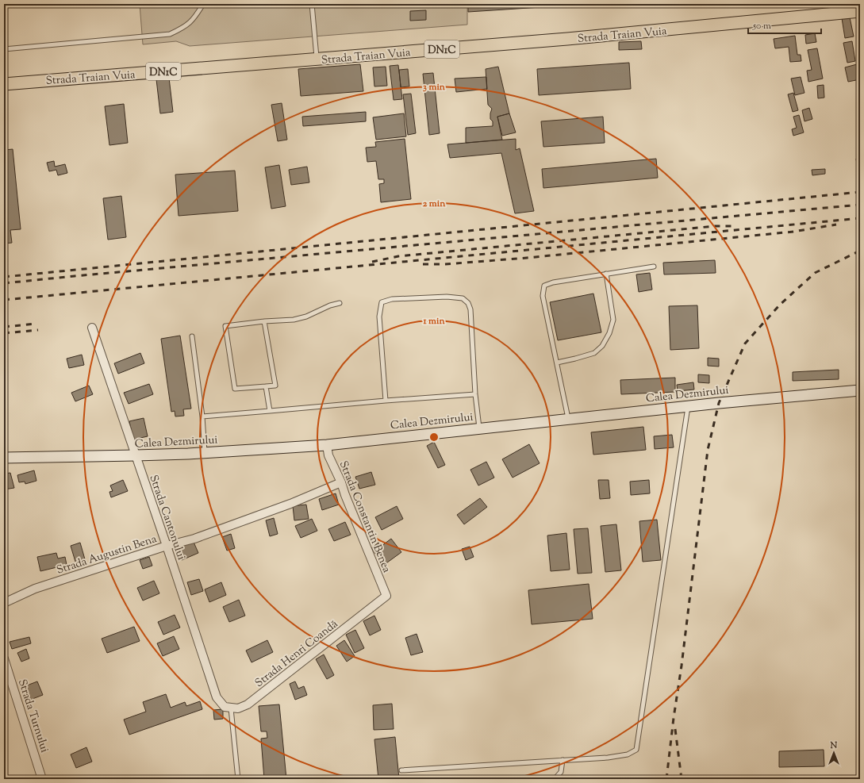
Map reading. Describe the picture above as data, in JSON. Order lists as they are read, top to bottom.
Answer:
{
  "streets": {
    "main road": ["Strada Traian Vuia", "DN1C", "Calea Dezmirului"],
    "street": [
      "Strada Constantin Benea",
      "Strada Cantonului",
      "Strada Augustin Bena",
      "Strada Henri Coandă",
      "Strada Turnului"
    ]
  },
  "crossings": [
    ["Calea Dezmirului", "Strada Constantin Benea"],
    ["Calea Dezmirului", "Strada Cantonului"],
    ["Strada Constantin Benea", "Strada Augustin Bena"],
    ["Strada Constantin Benea", "Strada Henri Coandă"],
    ["Strada Cantonului", "Strada Augustin Bena"],
    ["Strada Cantonului", "Strada Henri Coandă"]
  ],
  "scale_bar": "50 m",
  "north": "top",
  "rings": ["3 min", "2 min", "1 min"]
}
